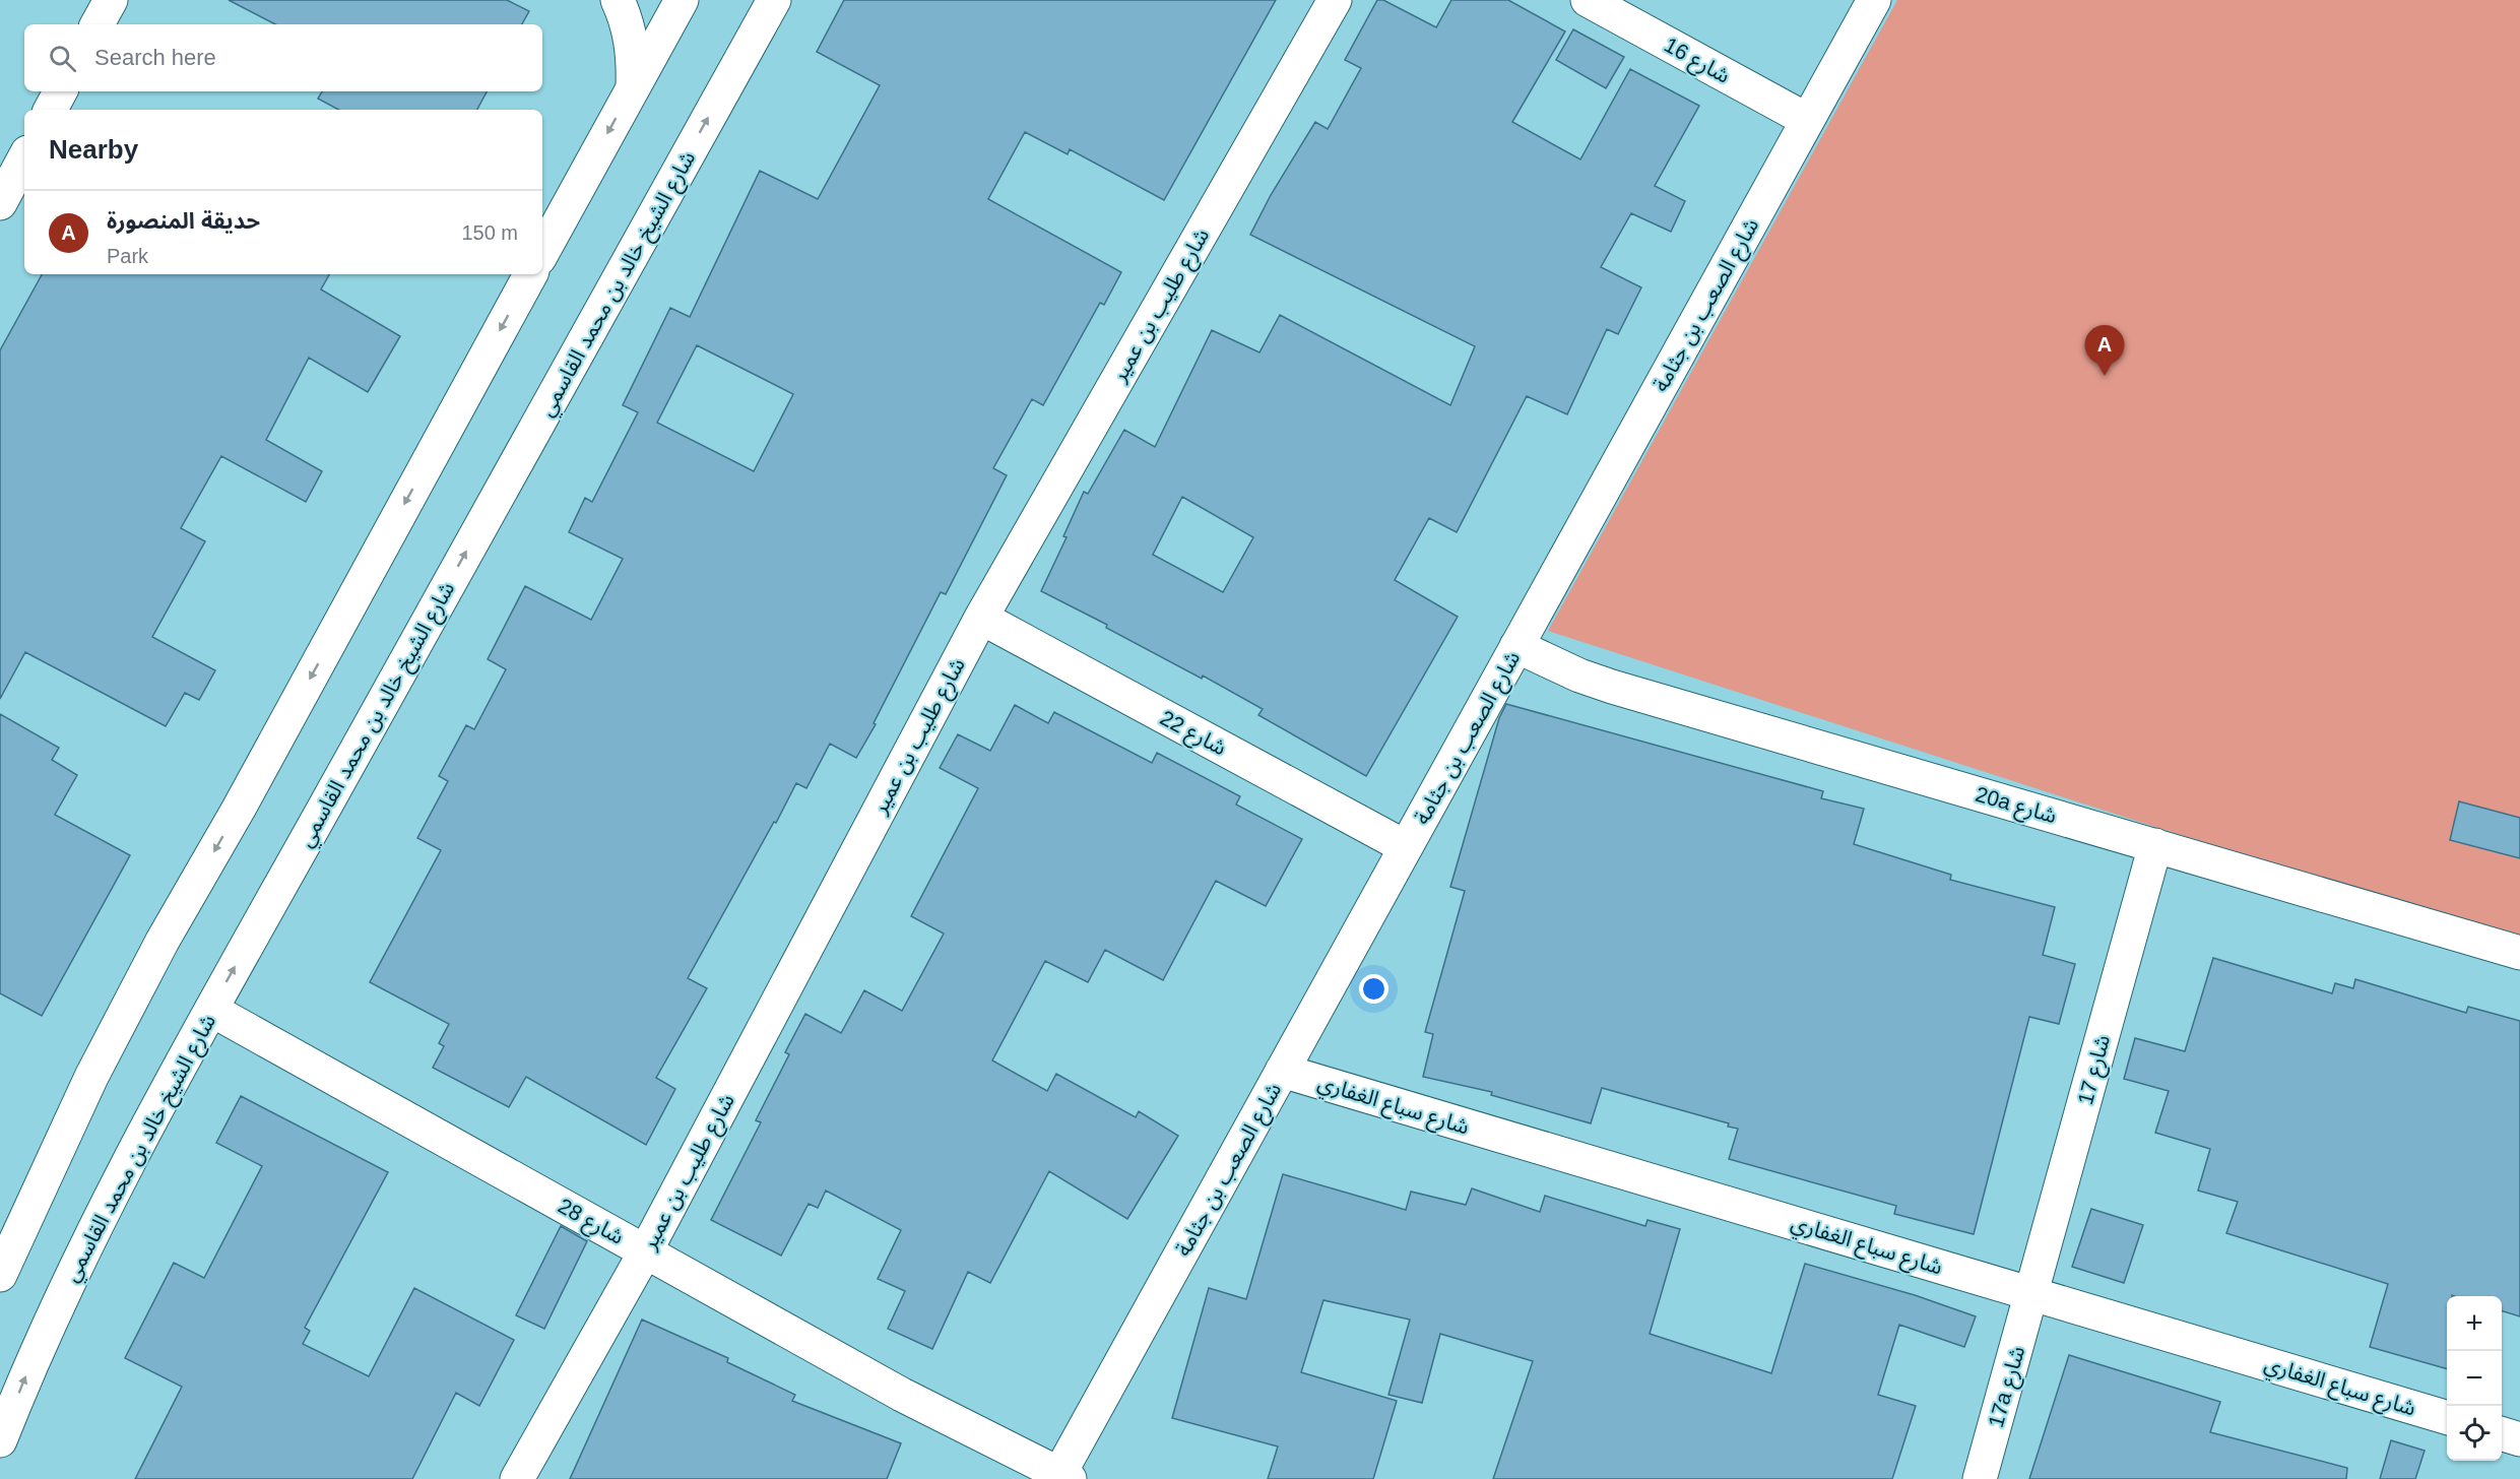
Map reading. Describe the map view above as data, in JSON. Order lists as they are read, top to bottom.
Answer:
{
  "streets": {
    "street": [
      "شارع 16",
      "شارع الشيخ خالد بن محمد القاسمي",
      "شارع طليب بن عمير",
      "شارع الصعب بن جثامة",
      "شارع 22",
      "20a شارع",
      "شارع 17",
      "شارع سباع الغفاري",
      "شارع 28",
      "17a شارع"
    ]
  },
  "crossings": [
    ["شارع 16", "شارع الصعب بن جثامة"],
    ["شارع الشيخ خالد بن محمد القاسمي", "شارع 28"],
    ["شارع طليب بن عمير", "شارع 22"],
    ["شارع طليب بن عمير", "شارع 28"],
    ["شارع الصعب بن جثامة", "شارع 22"],
    ["شارع الصعب بن جثامة", "20a شارع"],
    ["شارع الصعب بن جثامة", "شارع سباع الغفاري"],
    ["شارع الصعب بن جثامة", "شارع 28"],
    ["20a شارع", "شارع 17"],
    ["شارع 17", "شارع سباع الغفاري"],
    ["شارع 17", "17a شارع"],
    ["شارع سباع الغفاري", "17a شارع"]
  ],
  "page": {
    "search": "Search here",
    "heading": "Nearby",
    "list": [
      {
        "mark": "A",
        "name": "حديقة المنصورة",
        "note": "Park",
        "value": "150 m"
      }
    ],
    "pins": "A",
    "map_buttons": ["+", "−"]
  }
}
